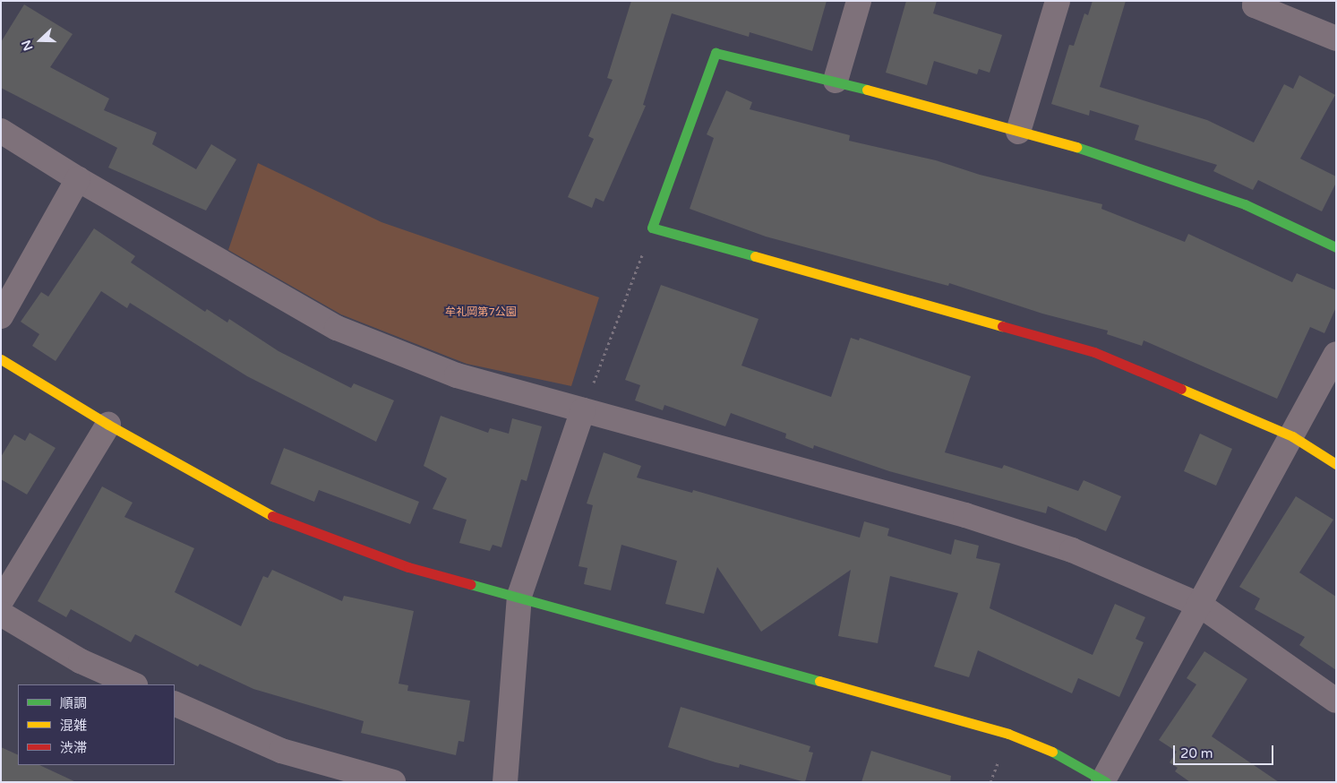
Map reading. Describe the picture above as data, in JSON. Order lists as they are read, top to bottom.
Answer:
{
  "parks": ["牟礼岡第7公園"],
  "legend": ["順調", "混雑", "渋滞"],
  "scale_bar": "20 m",
  "north": "left"
}
